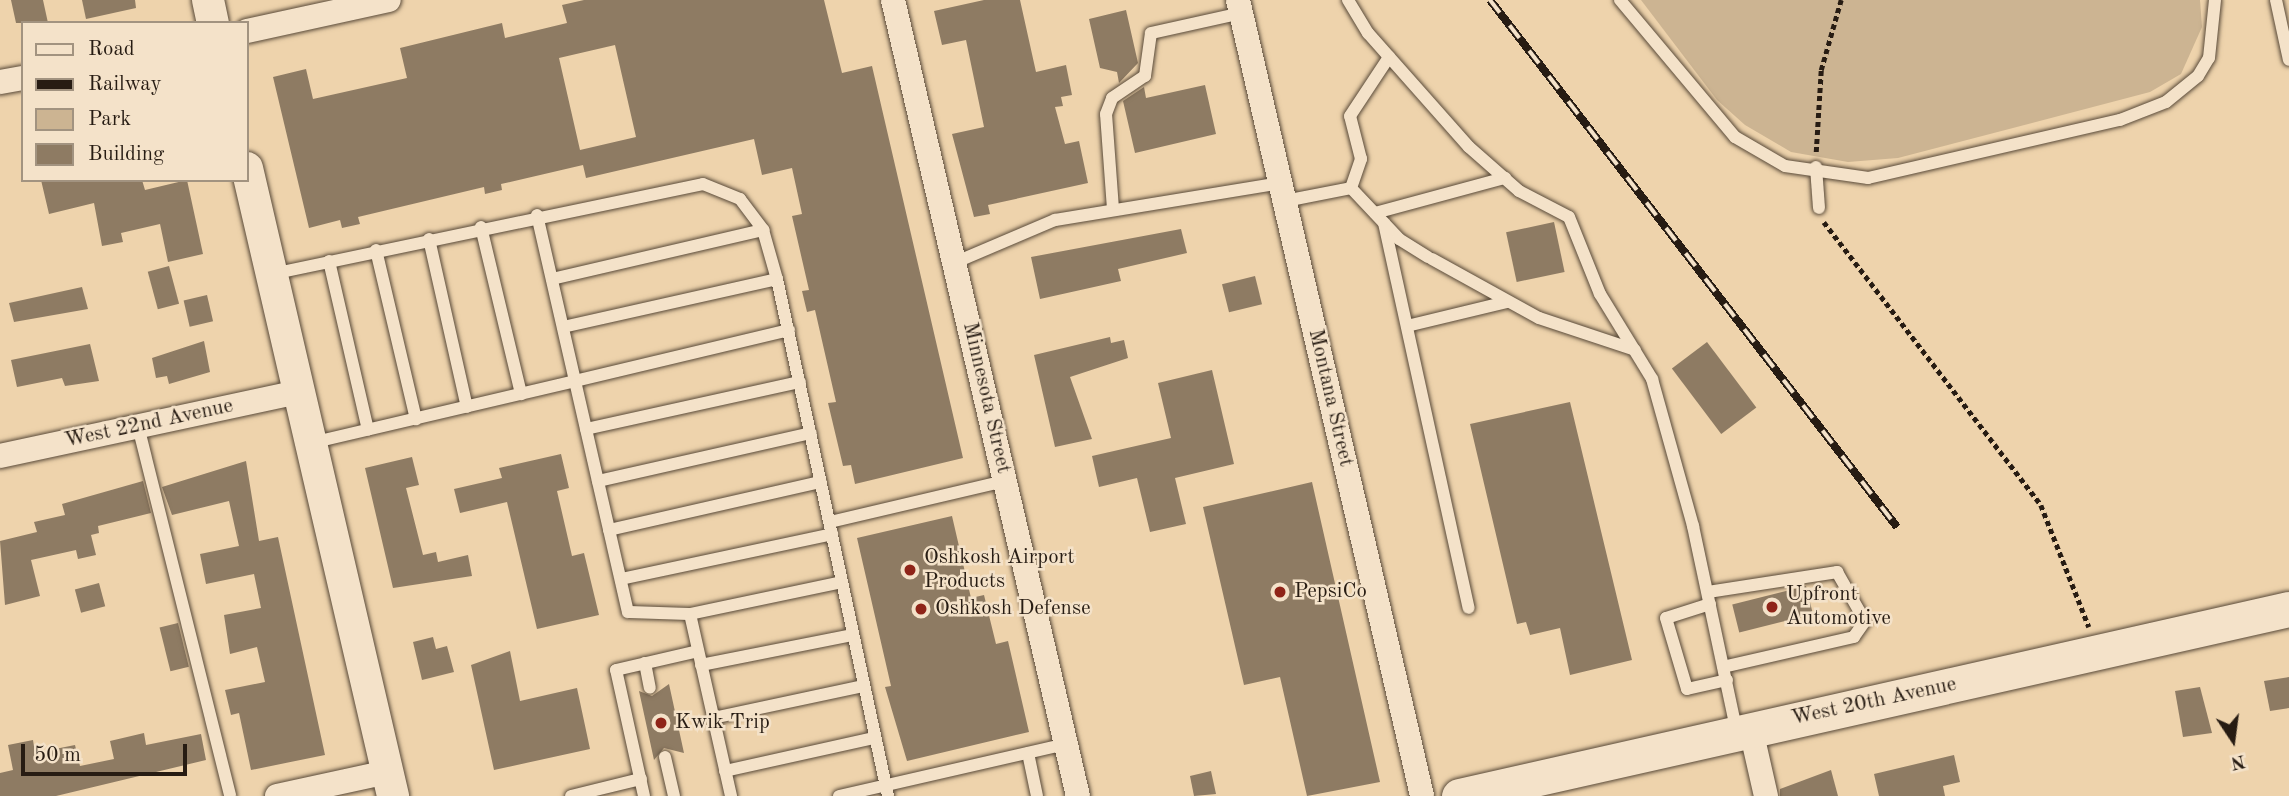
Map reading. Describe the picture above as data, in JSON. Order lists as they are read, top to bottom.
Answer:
{
  "streets": {
    "main road": ["West 20th Avenue"],
    "street": ["Minnesota Street", "Montana Street", "West 22nd Avenue"]
  },
  "places": [
    "Oshkosh Airport Products",
    "PepsiCo",
    "Upfront Automotive",
    "Oshkosh Defense",
    "Kwik Trip"
  ],
  "legend": [
    "Road",
    "Railway",
    "Park",
    "Building"
  ],
  "scale_bar": "50 m",
  "north": "bottom"
}
